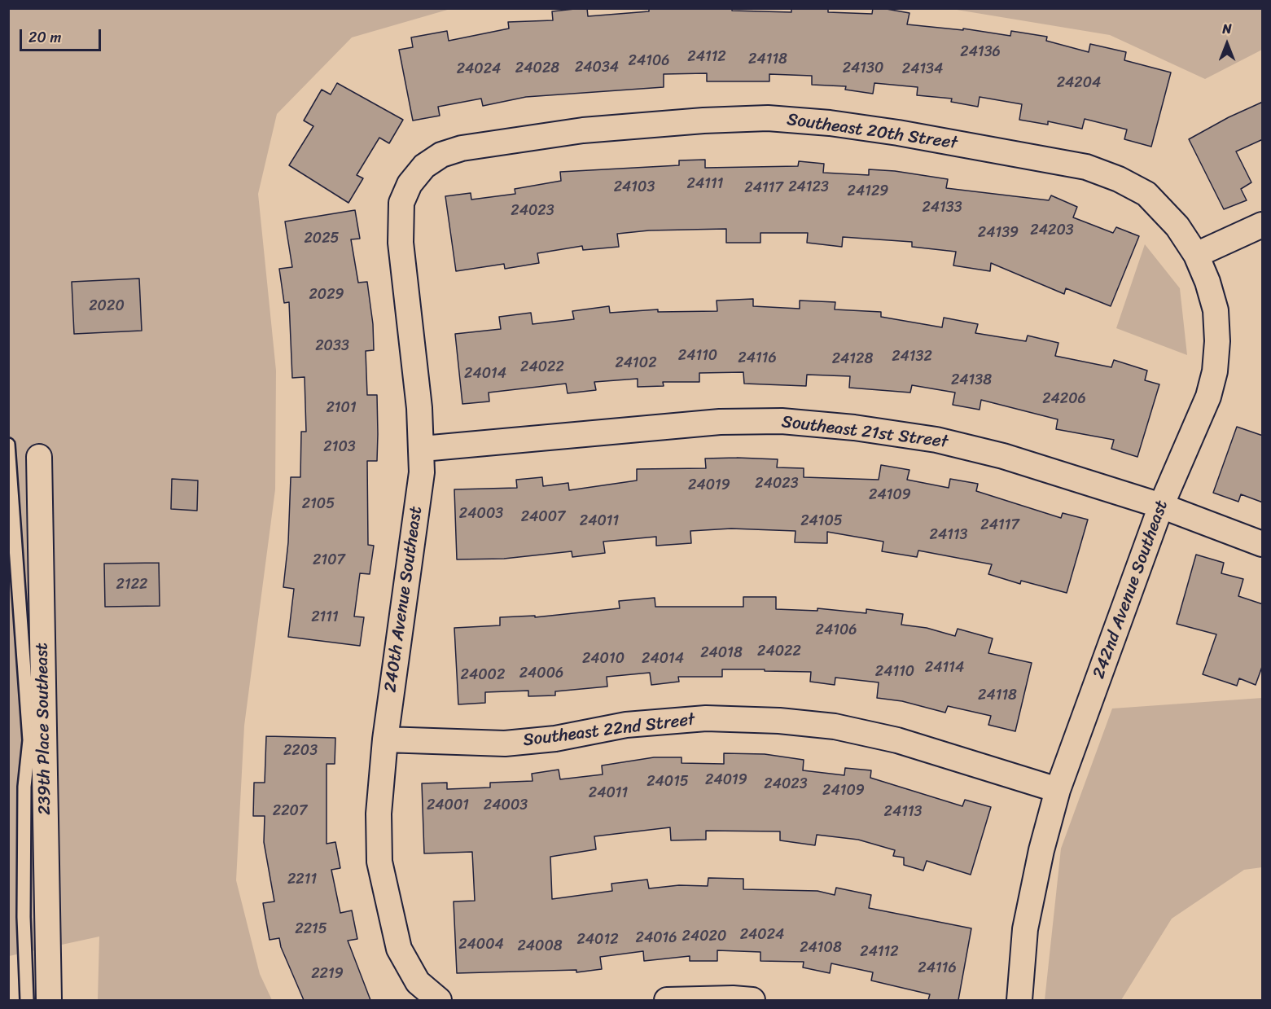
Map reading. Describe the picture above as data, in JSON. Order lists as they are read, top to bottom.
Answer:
{
  "streets": {
    "street": [
      "Southeast 20th Street",
      "Southeast 21st Street",
      "242nd Avenue Southeast",
      "240th Avenue Southeast",
      "239th Place Southeast",
      "Southeast 22nd Street"
    ]
  },
  "crossings": [
    ["Southeast 20th Street", "242nd Avenue Southeast"],
    ["Southeast 20th Street", "240th Avenue Southeast"],
    ["Southeast 21st Street", "242nd Avenue Southeast"],
    ["Southeast 21st Street", "240th Avenue Southeast"],
    ["242nd Avenue Southeast", "Southeast 22nd Street"],
    ["240th Avenue Southeast", "Southeast 22nd Street"]
  ],
  "house_numbers": [
    "24136",
    "24112",
    "24118",
    "24106",
    "24034",
    "24028",
    "24130",
    "24024",
    "24134",
    "24204",
    "24111",
    "24103",
    "24123",
    "24117",
    "24129",
    "24133",
    "24023",
    "24203",
    "24139",
    "2025",
    "2029",
    "2020",
    "2033",
    "24110",
    "24132",
    "24116",
    "24128",
    "24102",
    "24022",
    "24014",
    "24138",
    "24206",
    "2101",
    "2103",
    "24023",
    "24019",
    "24109",
    "2105",
    "24003",
    "24007",
    "24011",
    "24105",
    "24117",
    "24113",
    "2107",
    "2122",
    "2111",
    "24106",
    "24022",
    "24018",
    "24010",
    "24014",
    "24114",
    "24110",
    "24006",
    "24002",
    "24118",
    "2203",
    "24019",
    "24015",
    "24023",
    "24109",
    "24011",
    "24001",
    "24003",
    "2207",
    "24113",
    "2211",
    "2215",
    "24024",
    "24020",
    "24016",
    "24012",
    "24004",
    "24008",
    "24108",
    "24112",
    "24116",
    "2219"
  ],
  "scale_bar": "20 m",
  "north": "top"
}
